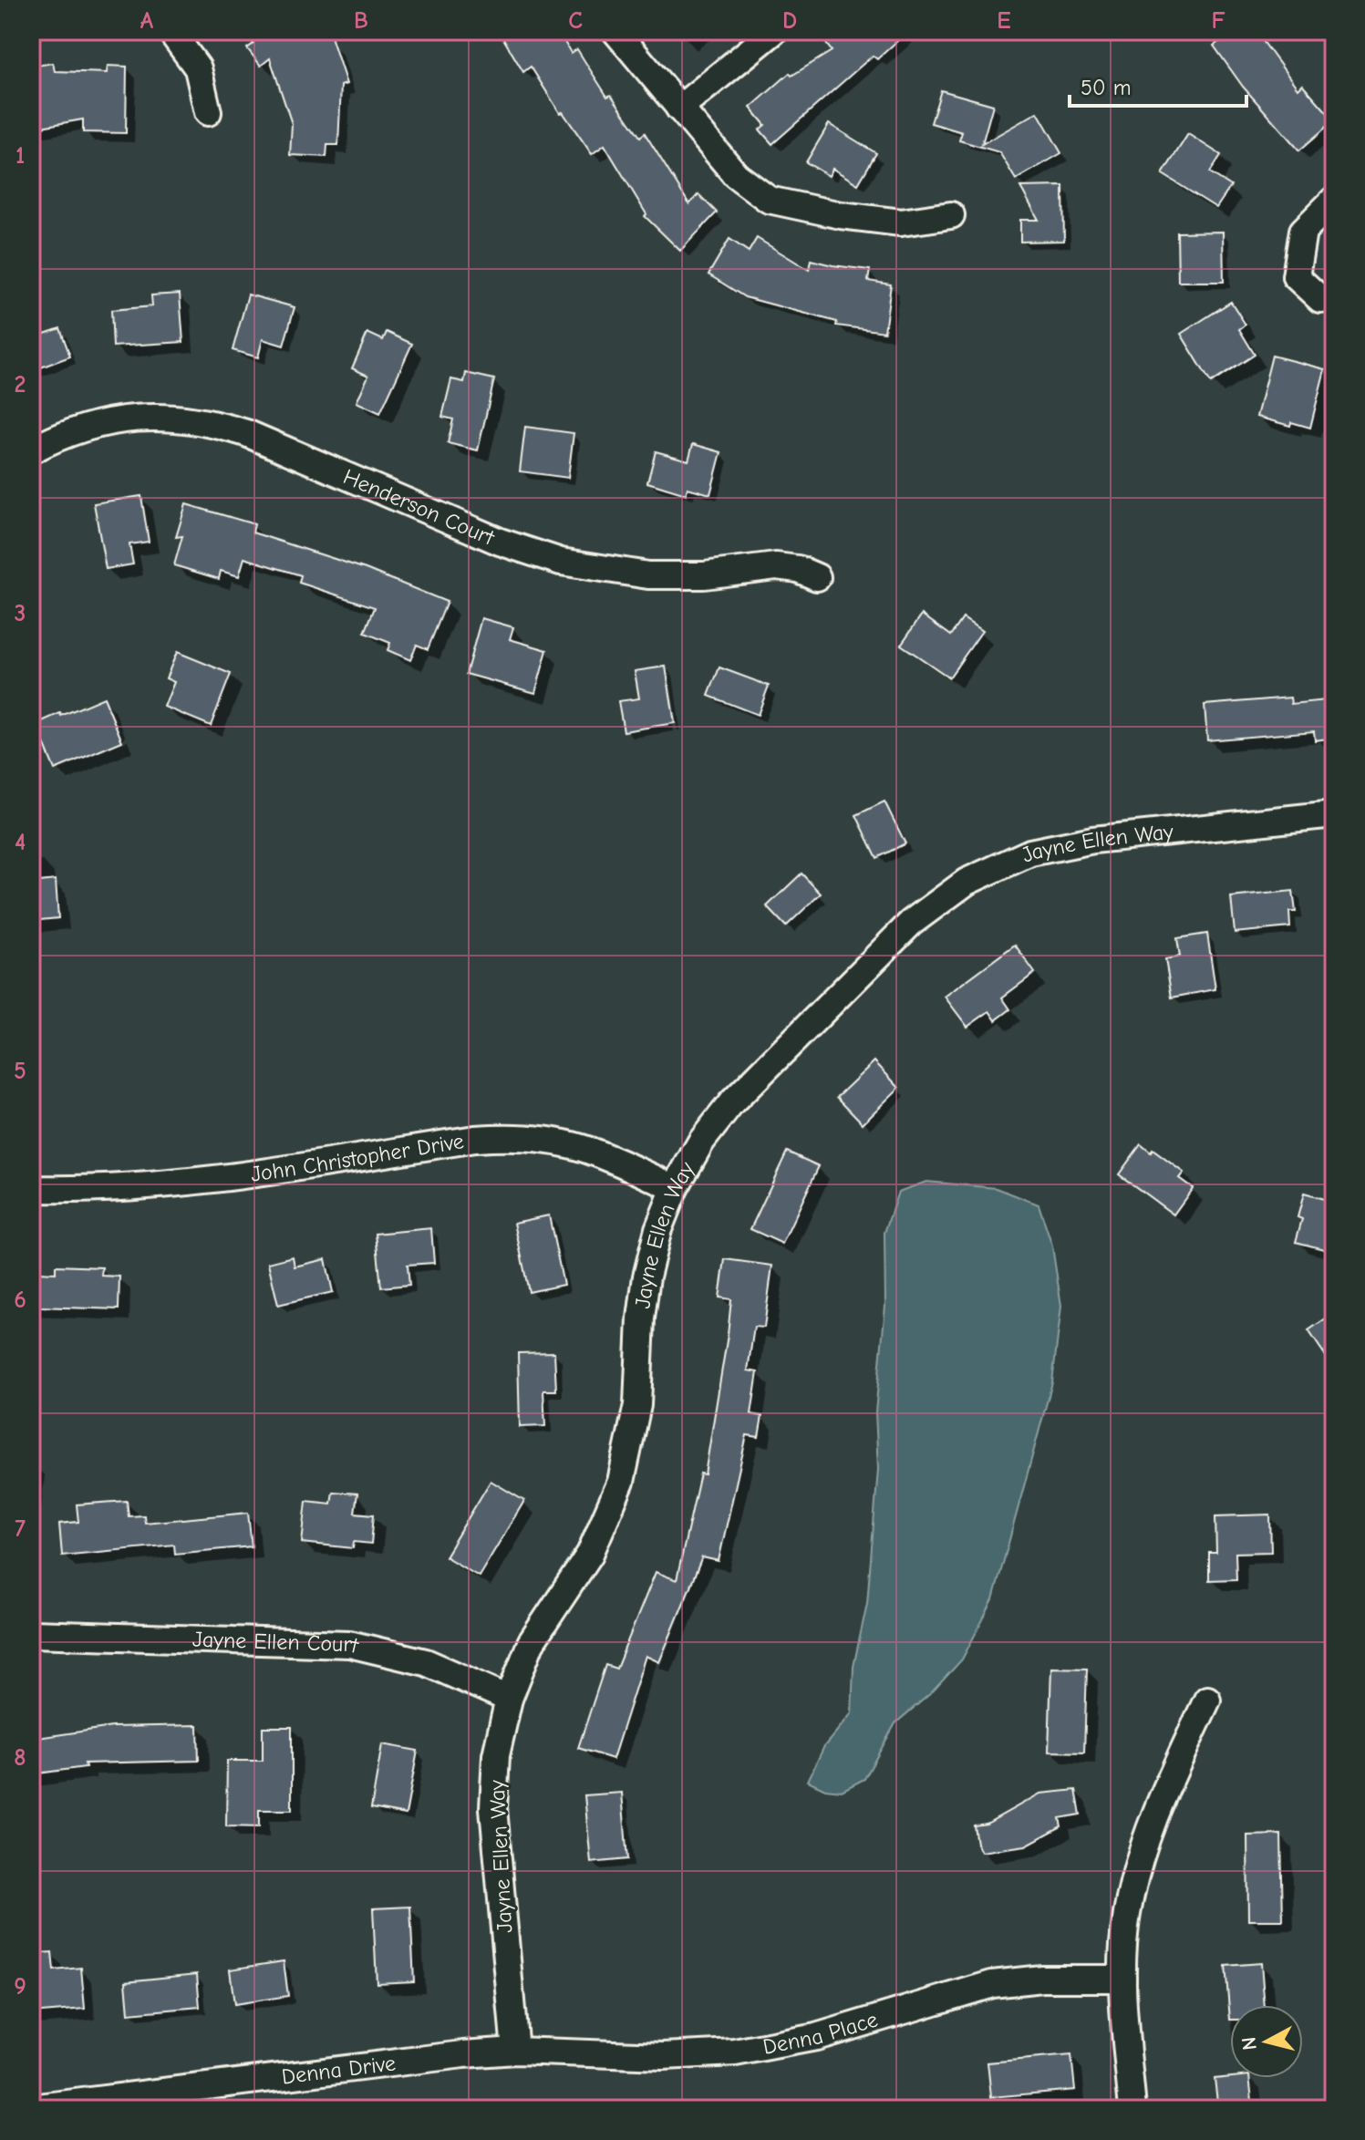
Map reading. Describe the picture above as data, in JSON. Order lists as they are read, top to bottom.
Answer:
{
  "streets": {
    "street": [
      "Henderson Court",
      "Jayne Ellen Way",
      "John Christopher Drive",
      "Jayne Ellen Court",
      "Denna Place",
      "Denna Drive"
    ]
  },
  "crossings": [
    ["Jayne Ellen Way", "John Christopher Drive"],
    ["Jayne Ellen Way", "Jayne Ellen Court"],
    ["Jayne Ellen Way", "Denna Place"],
    ["Jayne Ellen Way", "Denna Drive"],
    ["Denna Place", "Denna Drive"]
  ],
  "scale_bar": "50 m",
  "north": "left",
  "grid": {
    "columns": [
      "A",
      "B",
      "C",
      "D",
      "E",
      "F"
    ],
    "rows": [
      "1",
      "2",
      "3",
      "4",
      "5",
      "6",
      "7",
      "8",
      "9"
    ]
  }
}
